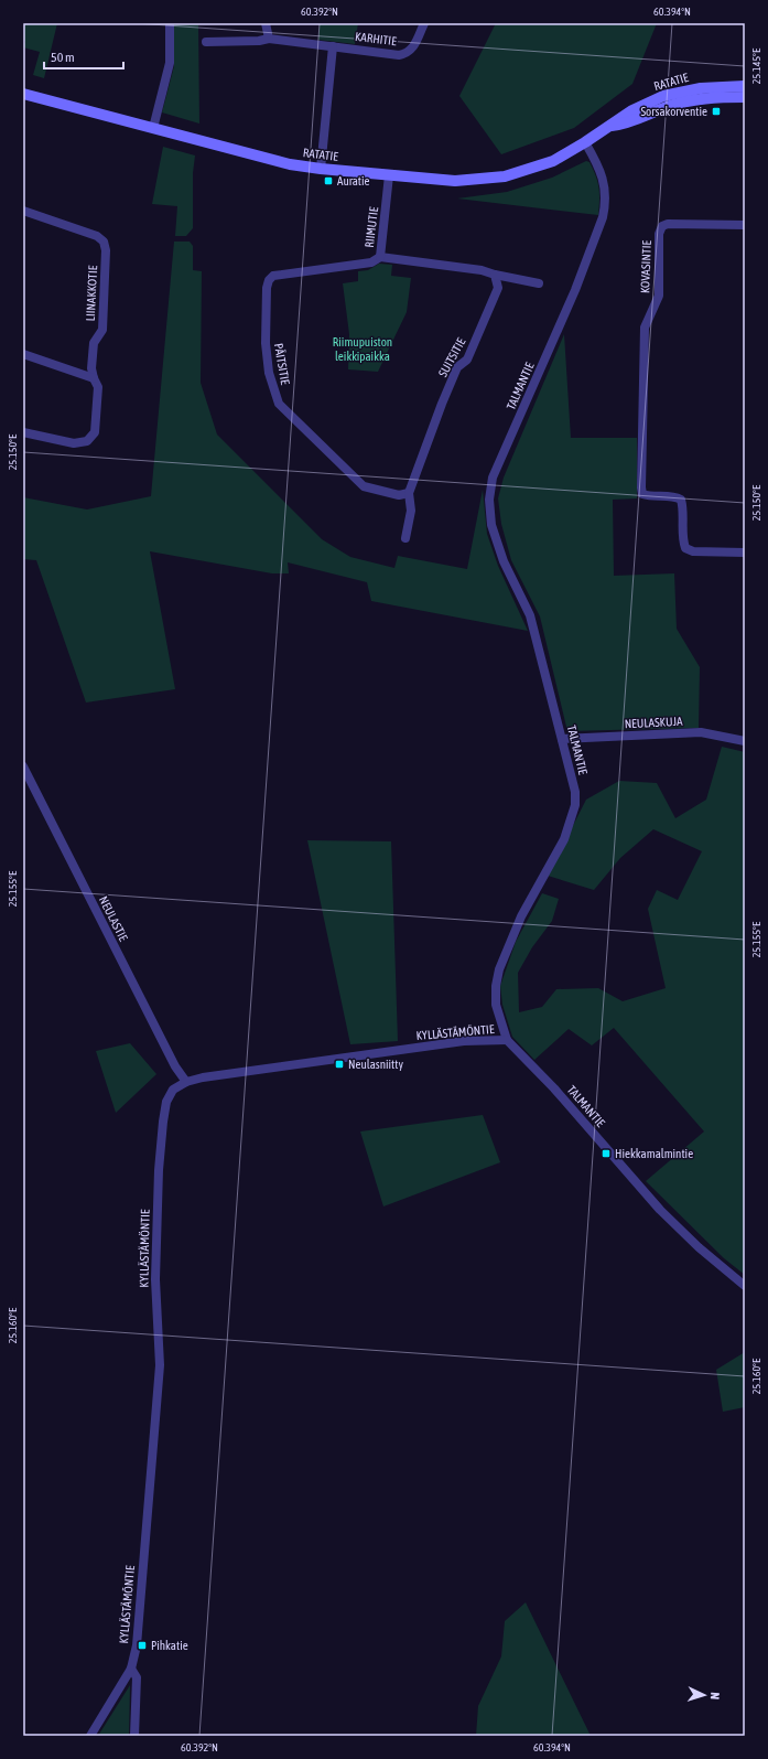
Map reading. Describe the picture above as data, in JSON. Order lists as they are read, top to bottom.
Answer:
{
  "streets": {
    "street": [
      "KARHITIE",
      "RATATIE",
      "RIIMUTIE",
      "KOVASINTIE",
      "LIINAKKOTIE",
      "SUITSITIE",
      "PÄITSITIE",
      "TALMANTIE",
      "NEULASKUJA",
      "NEULASTIE",
      "KYLLÄSTÄMÖNTIE"
    ]
  },
  "crossings": [
    ["RATATIE", "RIIMUTIE"],
    ["RATATIE", "TALMANTIE"],
    ["RIIMUTIE", "PÄITSITIE"],
    ["SUITSITIE", "PÄITSITIE"],
    ["TALMANTIE", "NEULASKUJA"],
    ["TALMANTIE", "KYLLÄSTÄMÖNTIE"],
    ["NEULASTIE", "KYLLÄSTÄMÖNTIE"]
  ],
  "parks": ["Riimupuiston leikkipaikka"],
  "places": {
    "transit": [
      "Sorsakorventie",
      "Auratie",
      "Neulasniitty",
      "Hiekkamalmintie",
      "Pihkatie"
    ]
  },
  "scale_bar": "50 m",
  "north": "right",
  "coordinates": [
    "60.392°N",
    "60.394°N",
    "25.145°E",
    "25.150°E",
    "25.155°E",
    "25.160°E"
  ]
}
